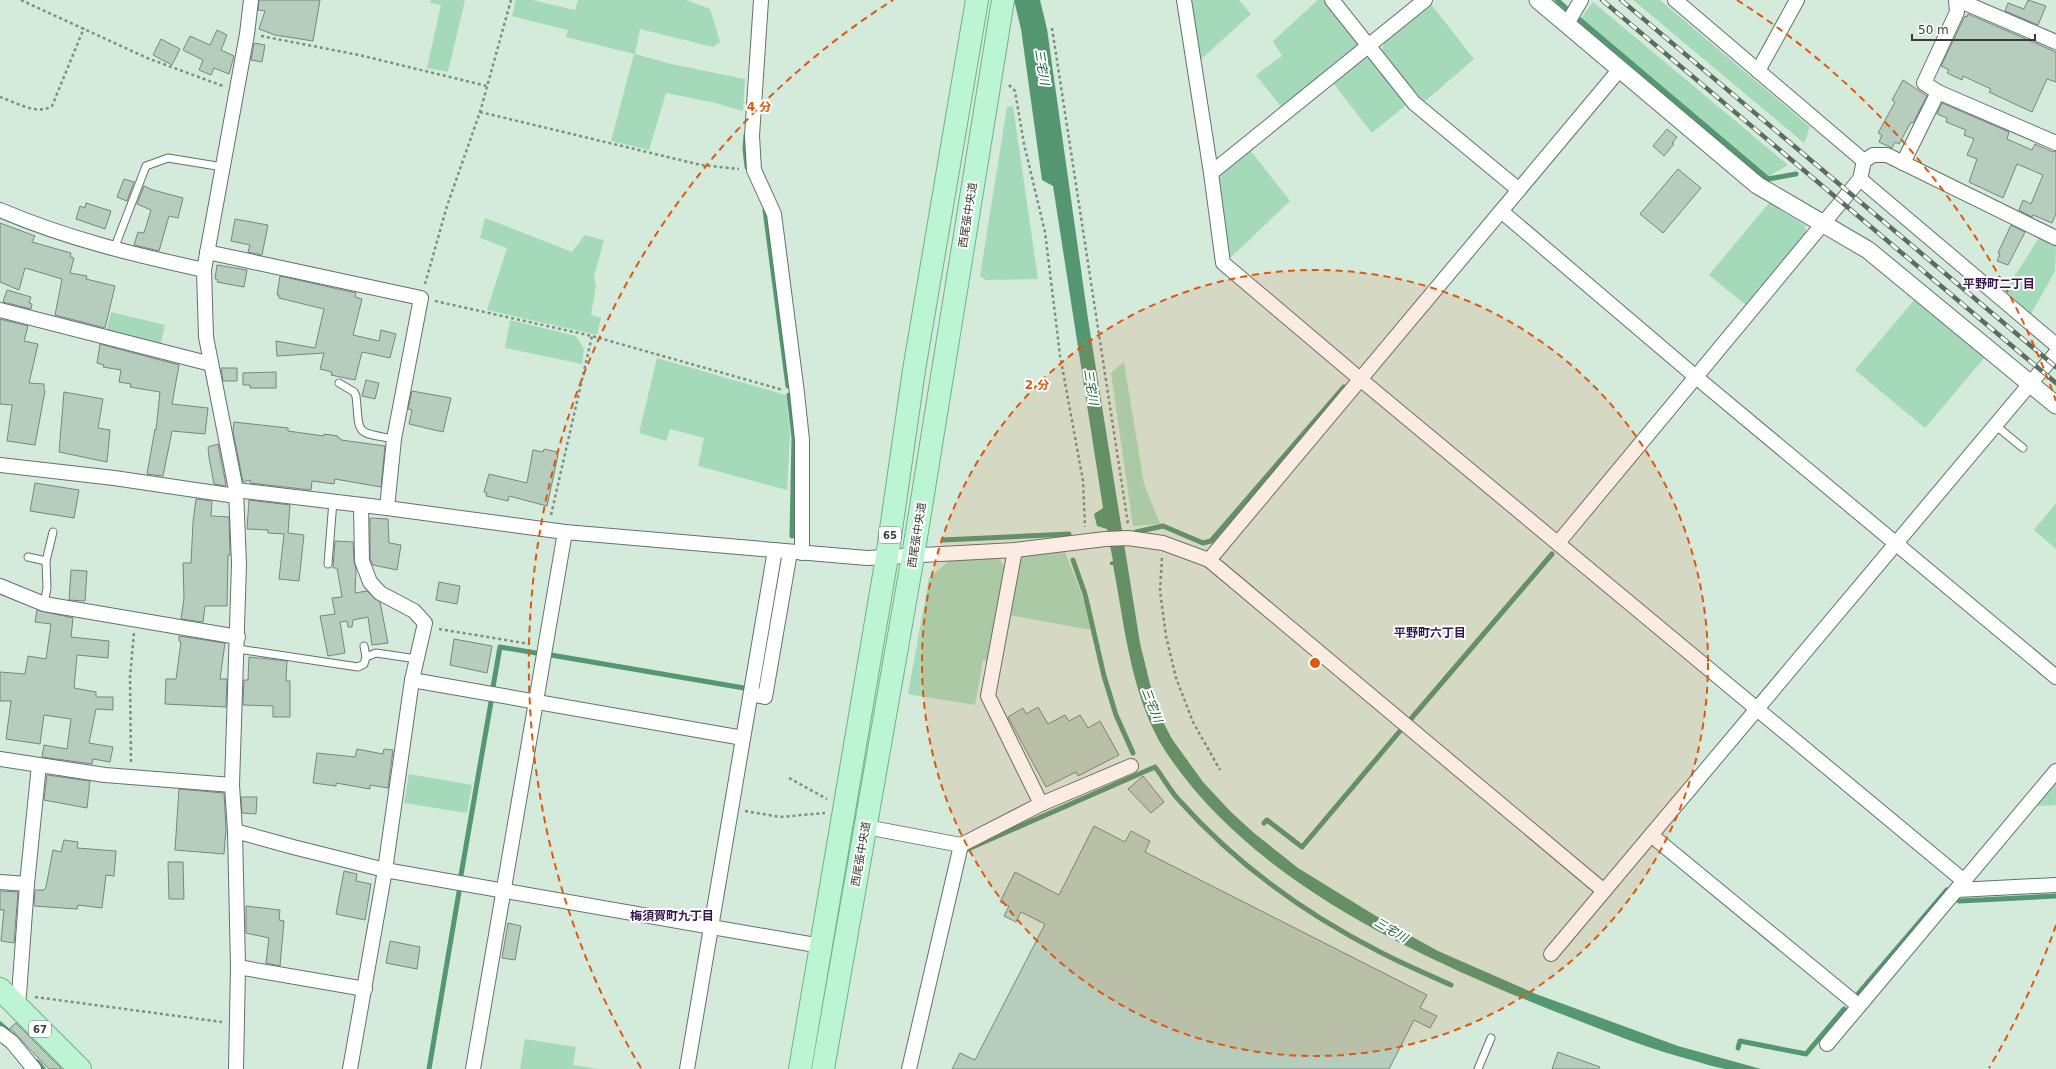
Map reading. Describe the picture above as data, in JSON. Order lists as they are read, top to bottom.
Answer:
{
  "streets": {
    "main road": ["西尾張中央道", "65", "67"]
  },
  "districts": ["平野町二丁目", "平野町六丁目", "梅須賀町九丁目"],
  "water": ["三宅川"],
  "scale_bar": "50 m",
  "rings": ["4 分", "2 分"]
}
